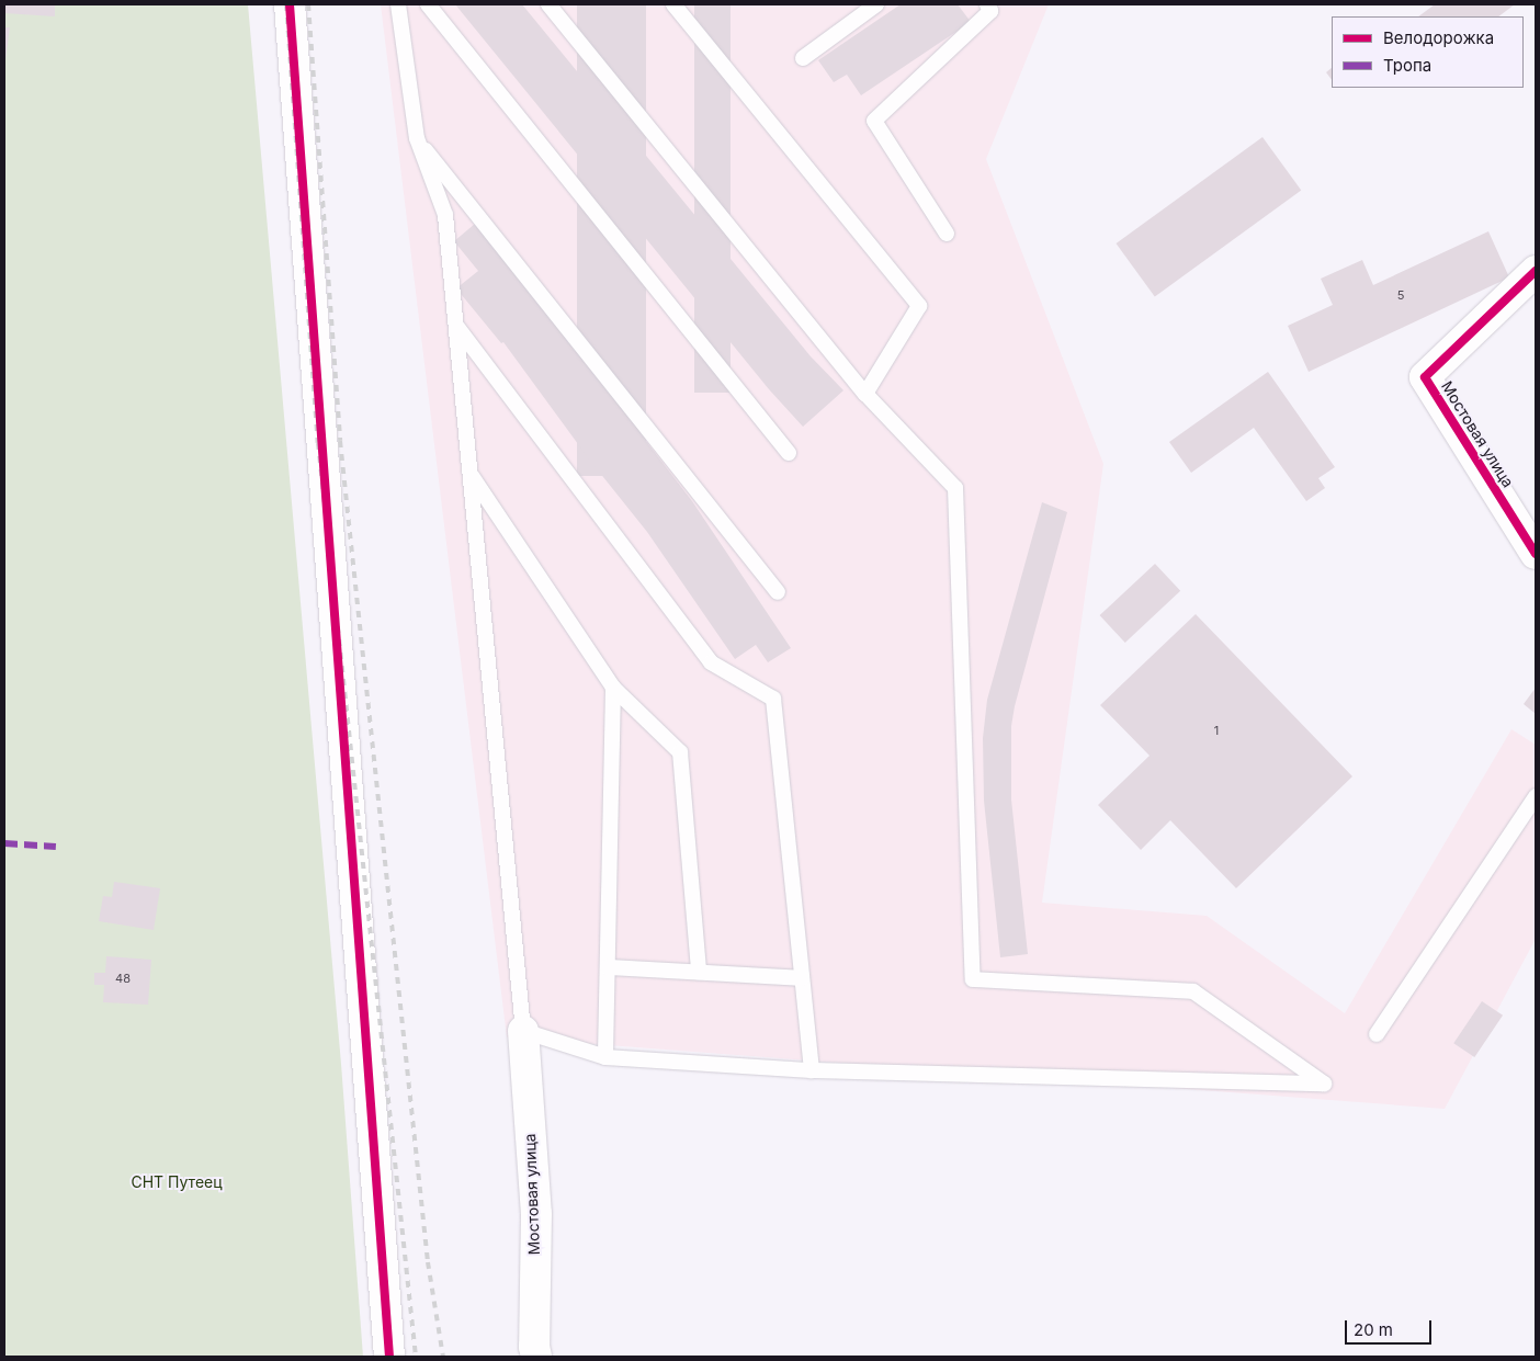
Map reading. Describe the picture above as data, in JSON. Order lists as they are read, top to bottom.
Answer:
{
  "streets": {
    "street": ["Мостовая улица"]
  },
  "parks": ["СНТ Путеец"],
  "house_numbers": ["5", "1", "48"],
  "legend": ["Велодорожка", "Тропа"],
  "scale_bar": "20 m"
}
